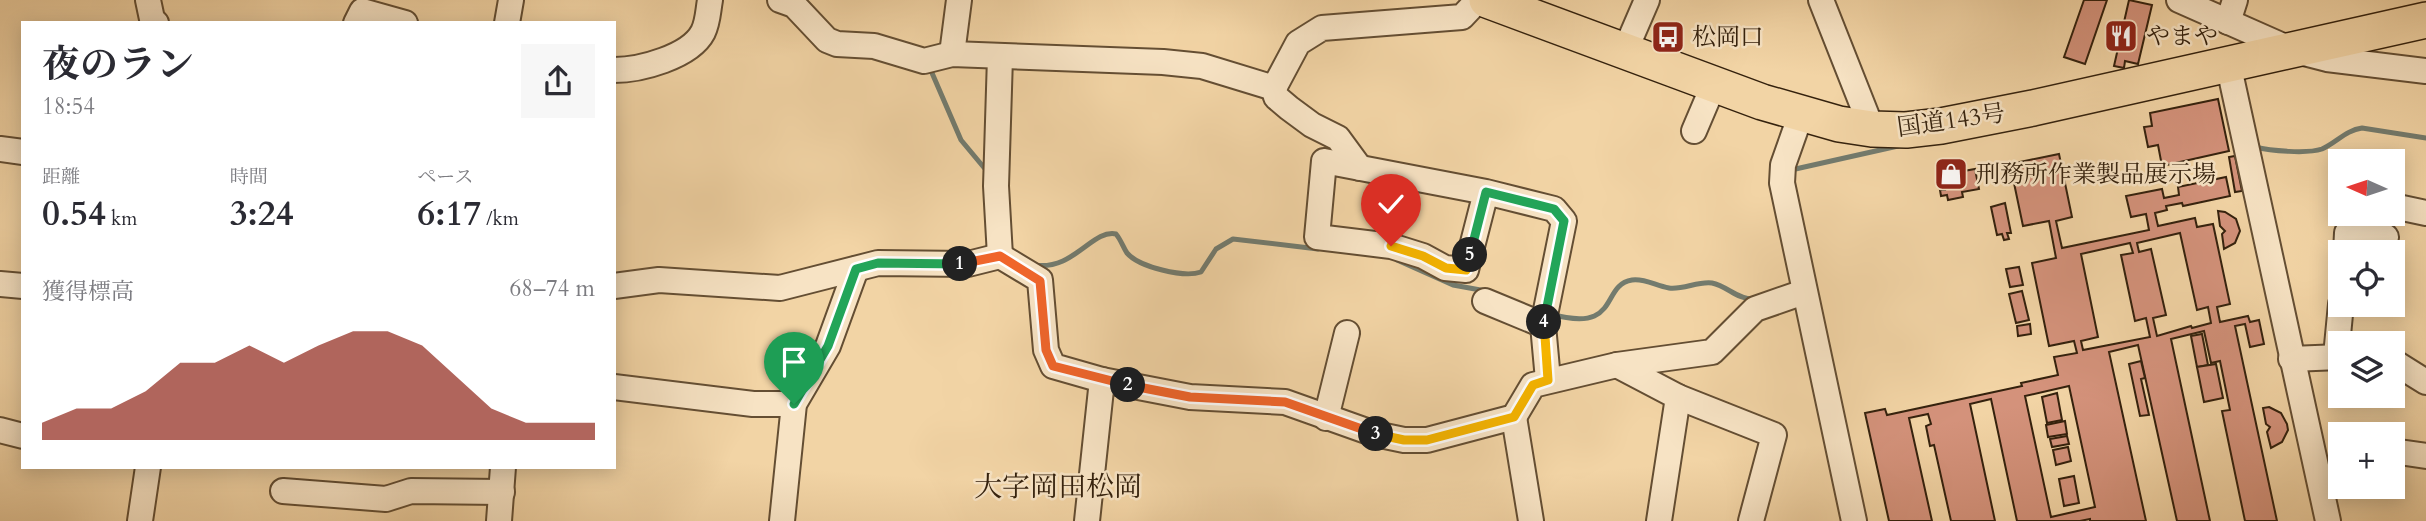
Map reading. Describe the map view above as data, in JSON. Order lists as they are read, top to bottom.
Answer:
{
  "streets": {
    "highway": ["国道143号"]
  },
  "districts": ["大字岡田松岡"],
  "places": {
    "restaurant": ["やまや"],
    "bus stop": ["松岡口"],
    "shop": ["刑務所作業製品展示場"]
  },
  "north": "left",
  "page": {
    "heading": ["夜のラン", "18:54"],
    "stats": [
      ["距離", "0.54 km"],
      ["時間", "3:24"],
      ["ペース", "6:17 /km"]
    ],
    "map_buttons": "+",
    "pins": [
      "5",
      "1",
      "4",
      "2",
      "3"
    ],
    "chart": ["獲得標高", "68–74 m"]
  }
}
